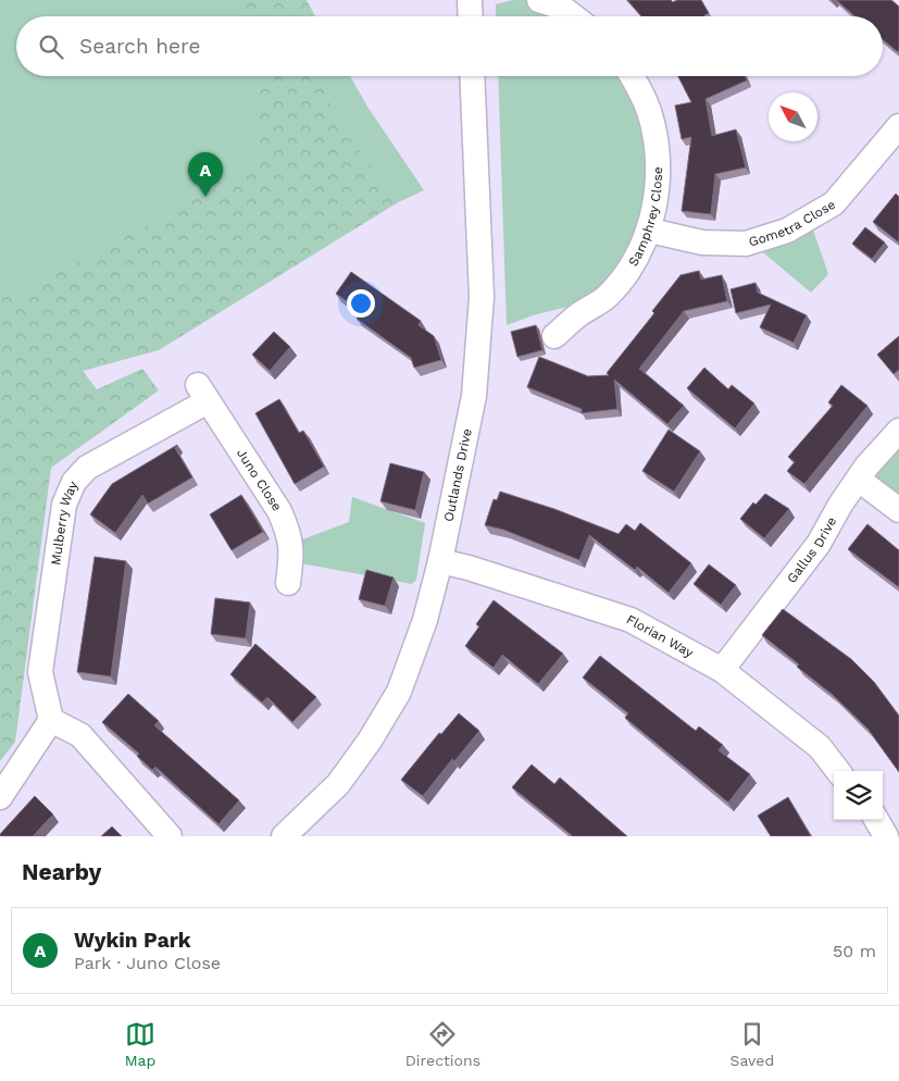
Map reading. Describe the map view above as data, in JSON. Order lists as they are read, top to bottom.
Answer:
{
  "streets": {
    "street": [
      "Samphrey Close",
      "Gometra Close",
      "Outlands Drive",
      "Juno Close",
      "Mulberry Way",
      "Gallus Drive",
      "Florian Way"
    ]
  },
  "crossings": [
    ["Samphrey Close", "Gometra Close"],
    ["Outlands Drive", "Florian Way"],
    ["Juno Close", "Mulberry Way"],
    ["Gallus Drive", "Florian Way"]
  ],
  "north": "top left",
  "page": {
    "search": "Search here",
    "pins": "A",
    "heading": "Nearby",
    "list": [
      {
        "mark": "A",
        "name": "Wykin Park",
        "note": "Park · Juno Close",
        "value": "50 m"
      }
    ],
    "nav": ["Map", "Directions", "Saved"]
  }
}
